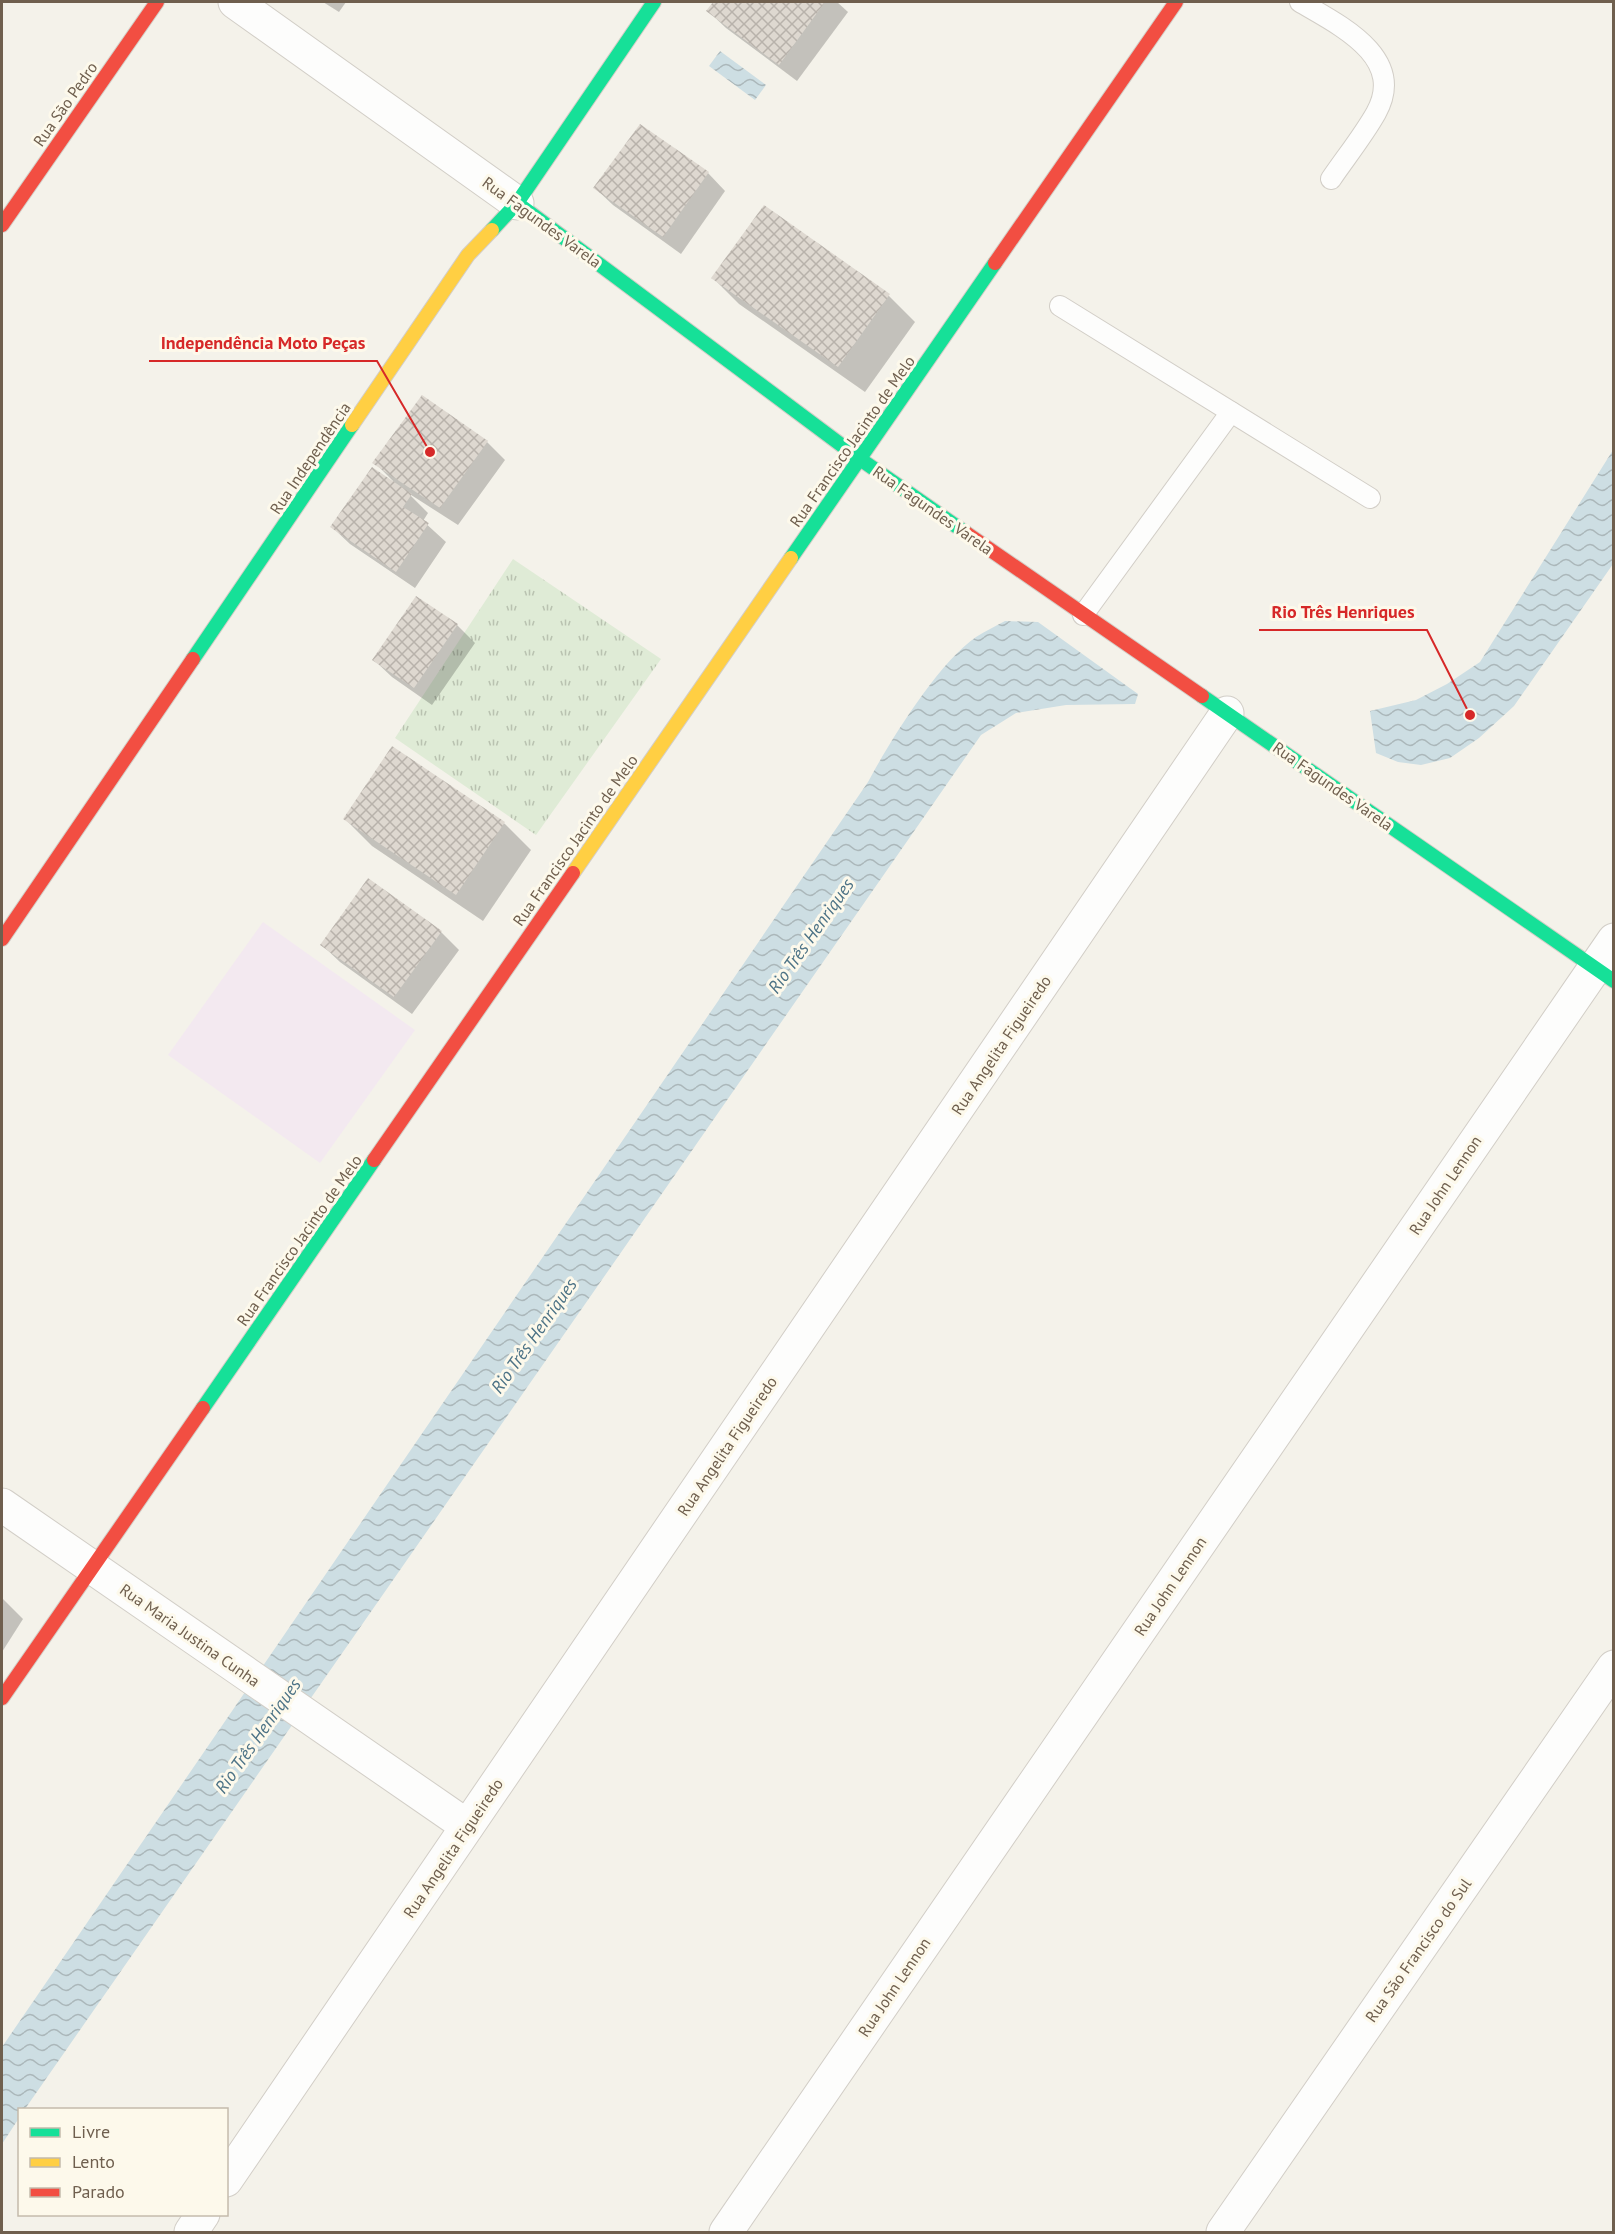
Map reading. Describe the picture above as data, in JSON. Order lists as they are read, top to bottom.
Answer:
{
  "streets": {
    "main road": [
      "Rua São Pedro",
      "Rua Fagundes Varela",
      "Rua Francisco Jacinto de Melo",
      "Rua Independência"
    ],
    "street": [
      "Rua Angelita Figueiredo",
      "Rua John Lennon",
      "Rua Maria Justina Cunha",
      "Rua São Francisco do Sul"
    ]
  },
  "crossings": [
    ["Rua Fagundes Varela", "Rua Francisco Jacinto de Melo"],
    ["Rua Fagundes Varela", "Rua Independência"],
    ["Rua Fagundes Varela", "Rua Angelita Figueiredo"],
    ["Rua Fagundes Varela", "Rua John Lennon"],
    ["Rua Francisco Jacinto de Melo", "Rua Maria Justina Cunha"],
    ["Rua Angelita Figueiredo", "Rua Maria Justina Cunha"]
  ],
  "water": ["Rio Três Henriques"],
  "places": ["Independência Moto Peças", "Rio Três Henriques"],
  "legend": ["Livre", "Lento", "Parado"]
}
